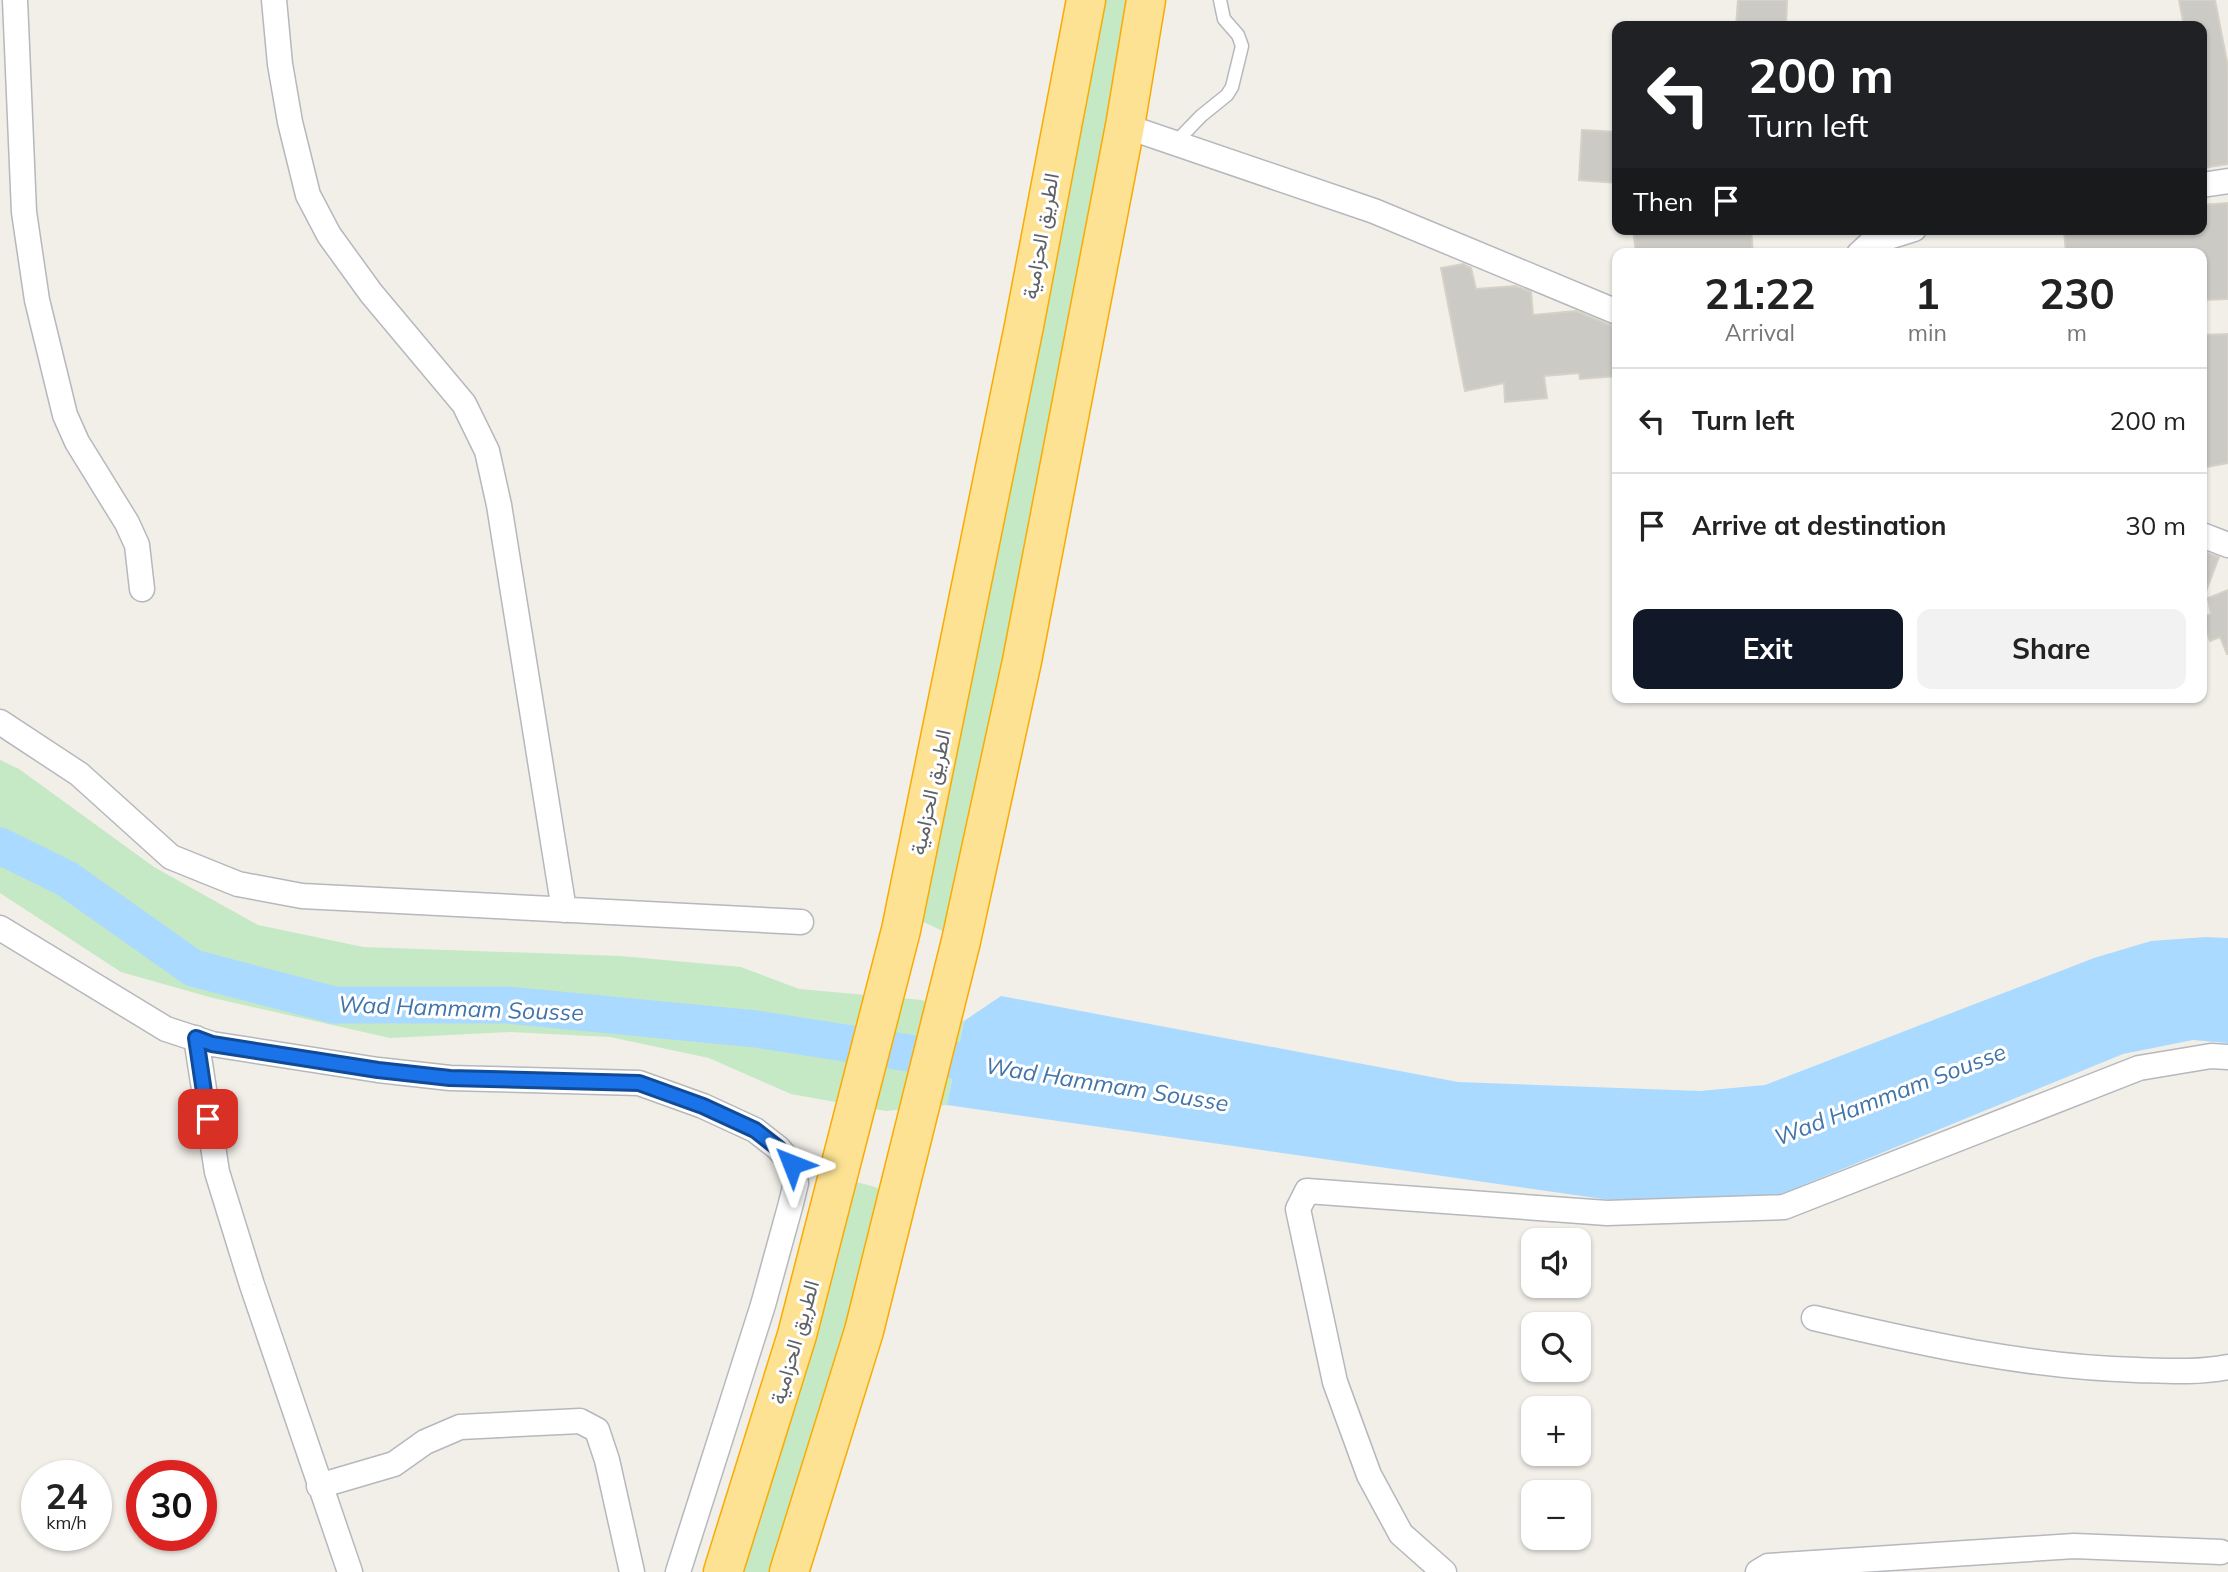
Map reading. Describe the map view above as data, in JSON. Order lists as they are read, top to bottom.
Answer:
{
  "streets": {
    "highway": ["الطريق الحزامية"]
  },
  "water": ["Wad Hammam Sousse"],
  "page": {
    "turn": ["200 m", "Turn left"],
    "then": "Then",
    "eta": [
      "21:22",
      "Arrival",
      "1",
      "min",
      "230",
      "m"
    ],
    "list": [
      {
        "name": "Turn left",
        "value": "200 m"
      },
      {
        "name": "Arrive at destination",
        "value": "30 m"
      }
    ],
    "buttons": ["Exit", "Share"],
    "map_buttons": ["+", "−"],
    "speed": "24 km/h",
    "limit": "30"
  }
}
